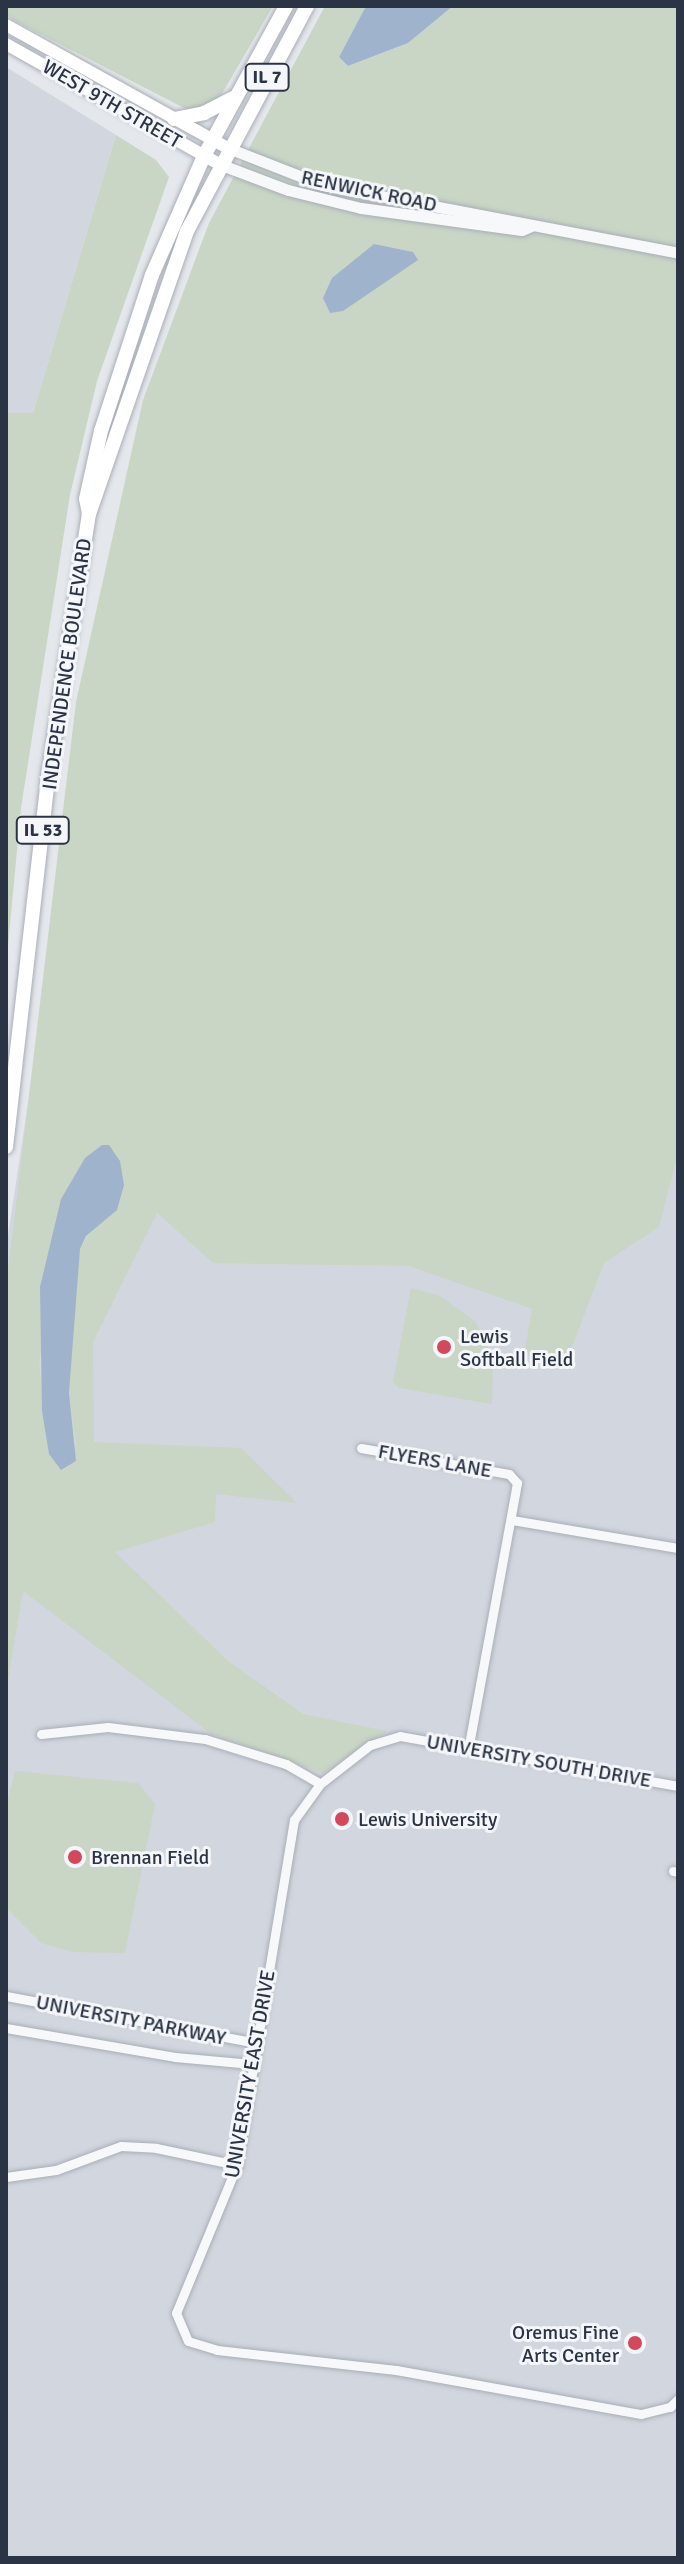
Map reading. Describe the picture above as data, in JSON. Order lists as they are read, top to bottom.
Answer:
{
  "streets": {
    "main road": [
      "IL 7",
      "WEST 9TH STREET",
      "RENWICK ROAD",
      "INDEPENDENCE BOULEVARD",
      "IL 53"
    ],
    "street": [
      "FLYERS LANE",
      "UNIVERSITY SOUTH DRIVE",
      "UNIVERSITY PARKWAY",
      "UNIVERSITY EAST DRIVE"
    ]
  },
  "crossings": [
    ["IL 7", "WEST 9TH STREET"],
    ["IL 7", "RENWICK ROAD"],
    ["IL 7", "INDEPENDENCE BOULEVARD"],
    ["WEST 9TH STREET", "RENWICK ROAD"],
    ["WEST 9TH STREET", "INDEPENDENCE BOULEVARD"],
    ["RENWICK ROAD", "INDEPENDENCE BOULEVARD"],
    ["FLYERS LANE", "UNIVERSITY SOUTH DRIVE"],
    ["UNIVERSITY SOUTH DRIVE", "UNIVERSITY EAST DRIVE"],
    ["UNIVERSITY PARKWAY", "UNIVERSITY EAST DRIVE"]
  ],
  "places": [
    "Lewis Softball Field",
    "Lewis University",
    "Brennan Field",
    "Oremus Fine Arts Center"
  ]
}
